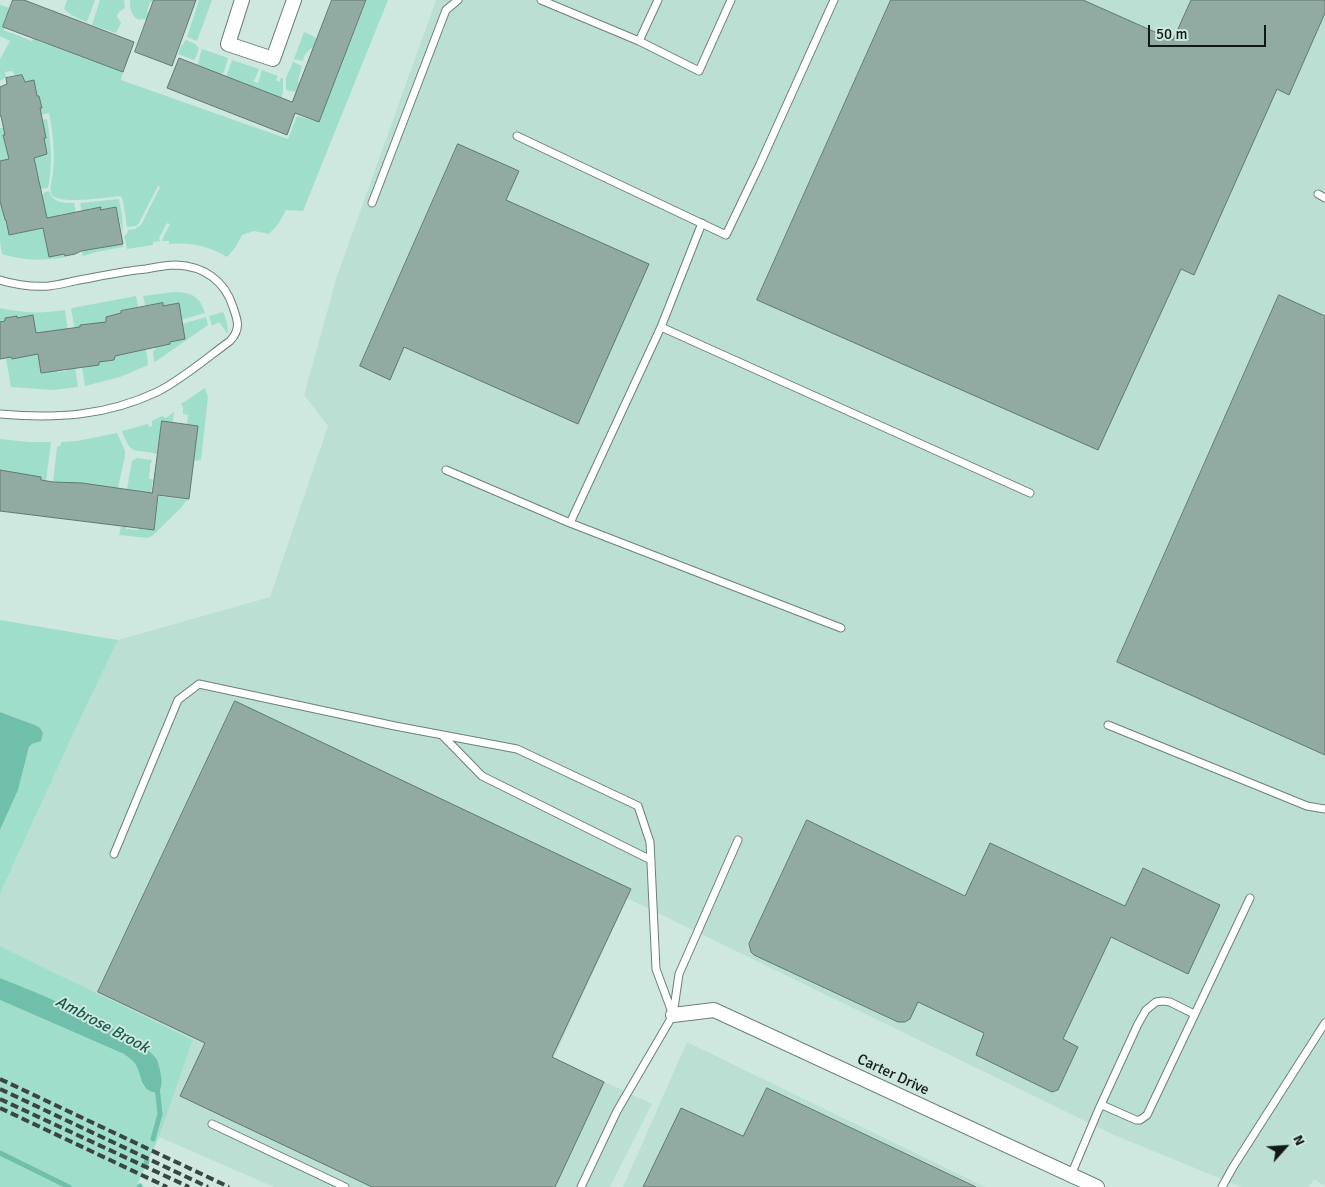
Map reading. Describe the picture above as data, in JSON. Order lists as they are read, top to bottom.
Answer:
{
  "streets": {
    "street": ["Carter Drive"]
  },
  "water": ["Ambrose Brook"],
  "scale_bar": "50 m",
  "north": "top right"
}
